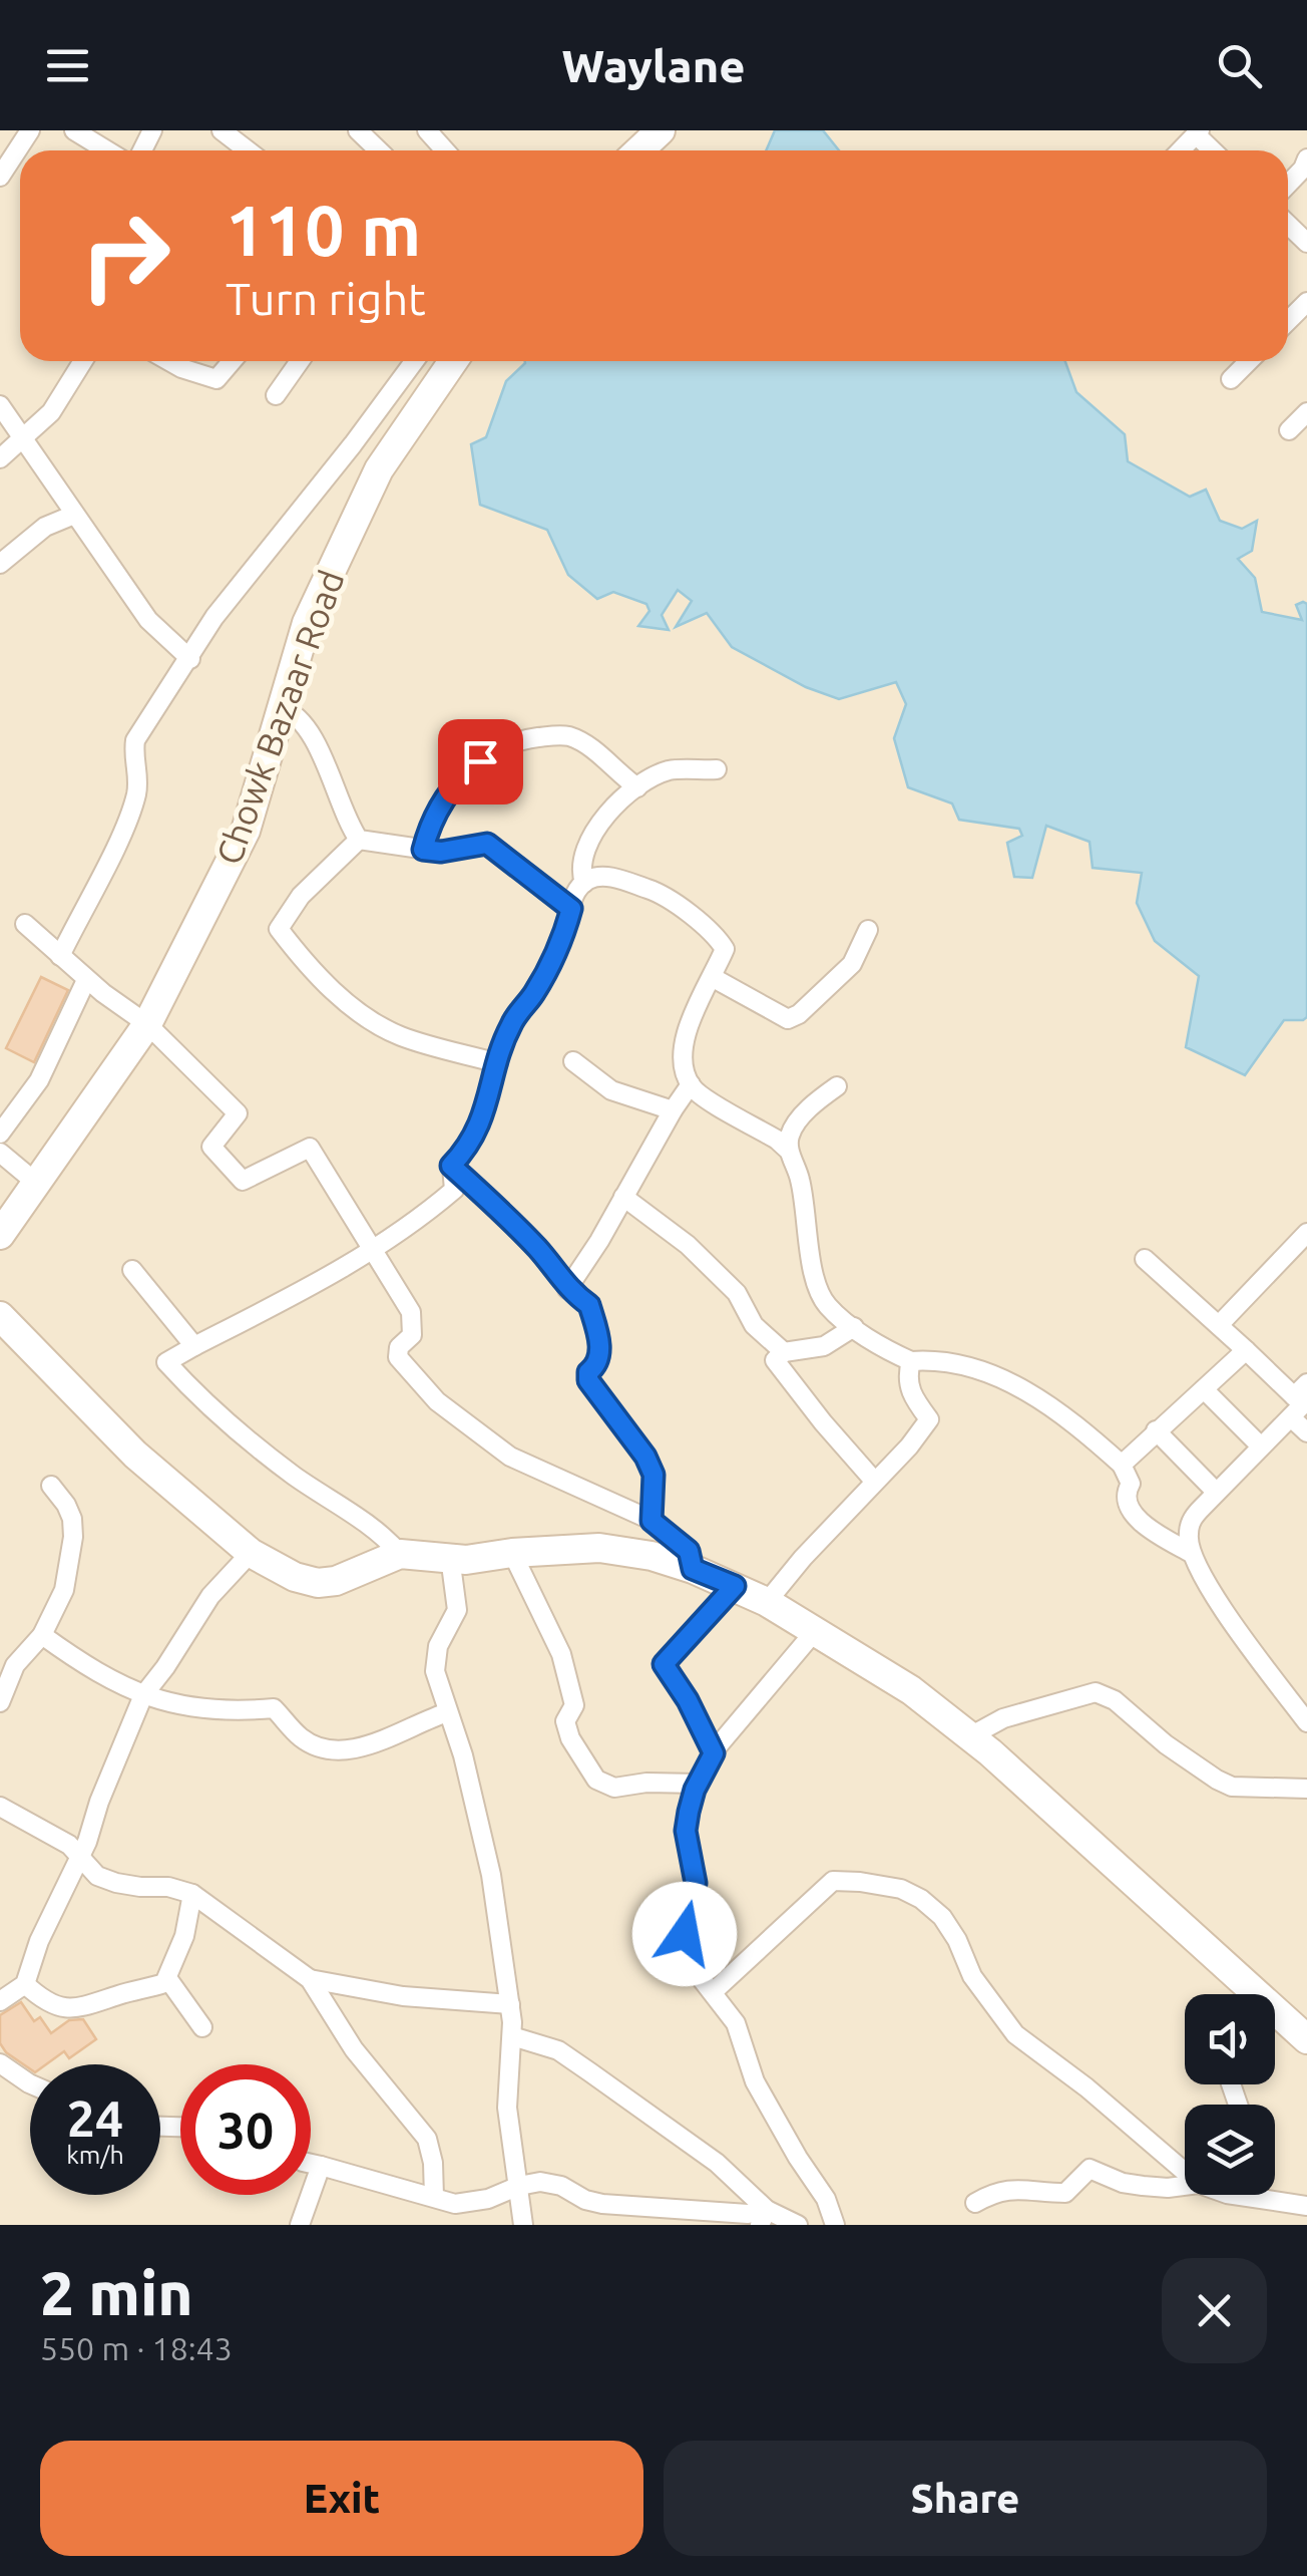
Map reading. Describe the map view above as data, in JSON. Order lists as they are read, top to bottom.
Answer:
{
  "streets": {
    "street": ["Chowk Bazaar Road"]
  },
  "page": {
    "header": "Waylane",
    "turn": ["110 m", "Turn right"],
    "speed": "24 km/h",
    "limit": "30",
    "heading": ["2 min", "550 m · 18:43"],
    "buttons": ["Exit", "Share"]
  }
}
